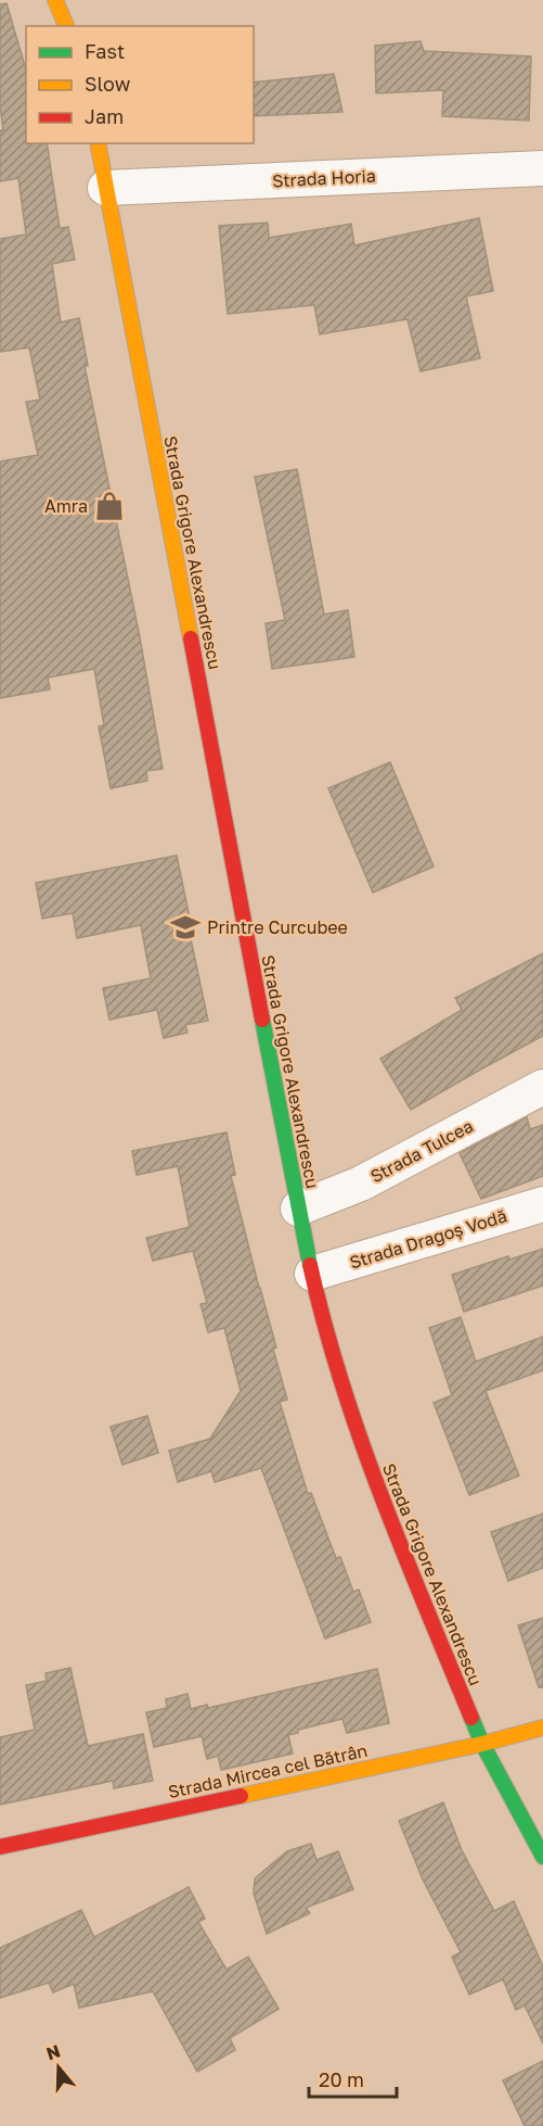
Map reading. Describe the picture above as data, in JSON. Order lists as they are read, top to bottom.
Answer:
{
  "streets": {
    "street": [
      "Strada Horia",
      "Strada Grigore Alexandrescu",
      "Strada Tulcea",
      "Strada Dragoș Vodă",
      "Strada Mircea cel Bătrân"
    ]
  },
  "crossings": [
    ["Strada Horia", "Strada Grigore Alexandrescu"],
    ["Strada Grigore Alexandrescu", "Strada Tulcea"],
    ["Strada Grigore Alexandrescu", "Strada Dragoș Vodă"],
    ["Strada Grigore Alexandrescu", "Strada Mircea cel Bătrân"]
  ],
  "places": {
    "shop": ["Amra"],
    "school or university": ["Printre Curcubee"]
  },
  "legend": ["Fast", "Slow", "Jam"],
  "scale_bar": "20 m",
  "north": "top"
}
